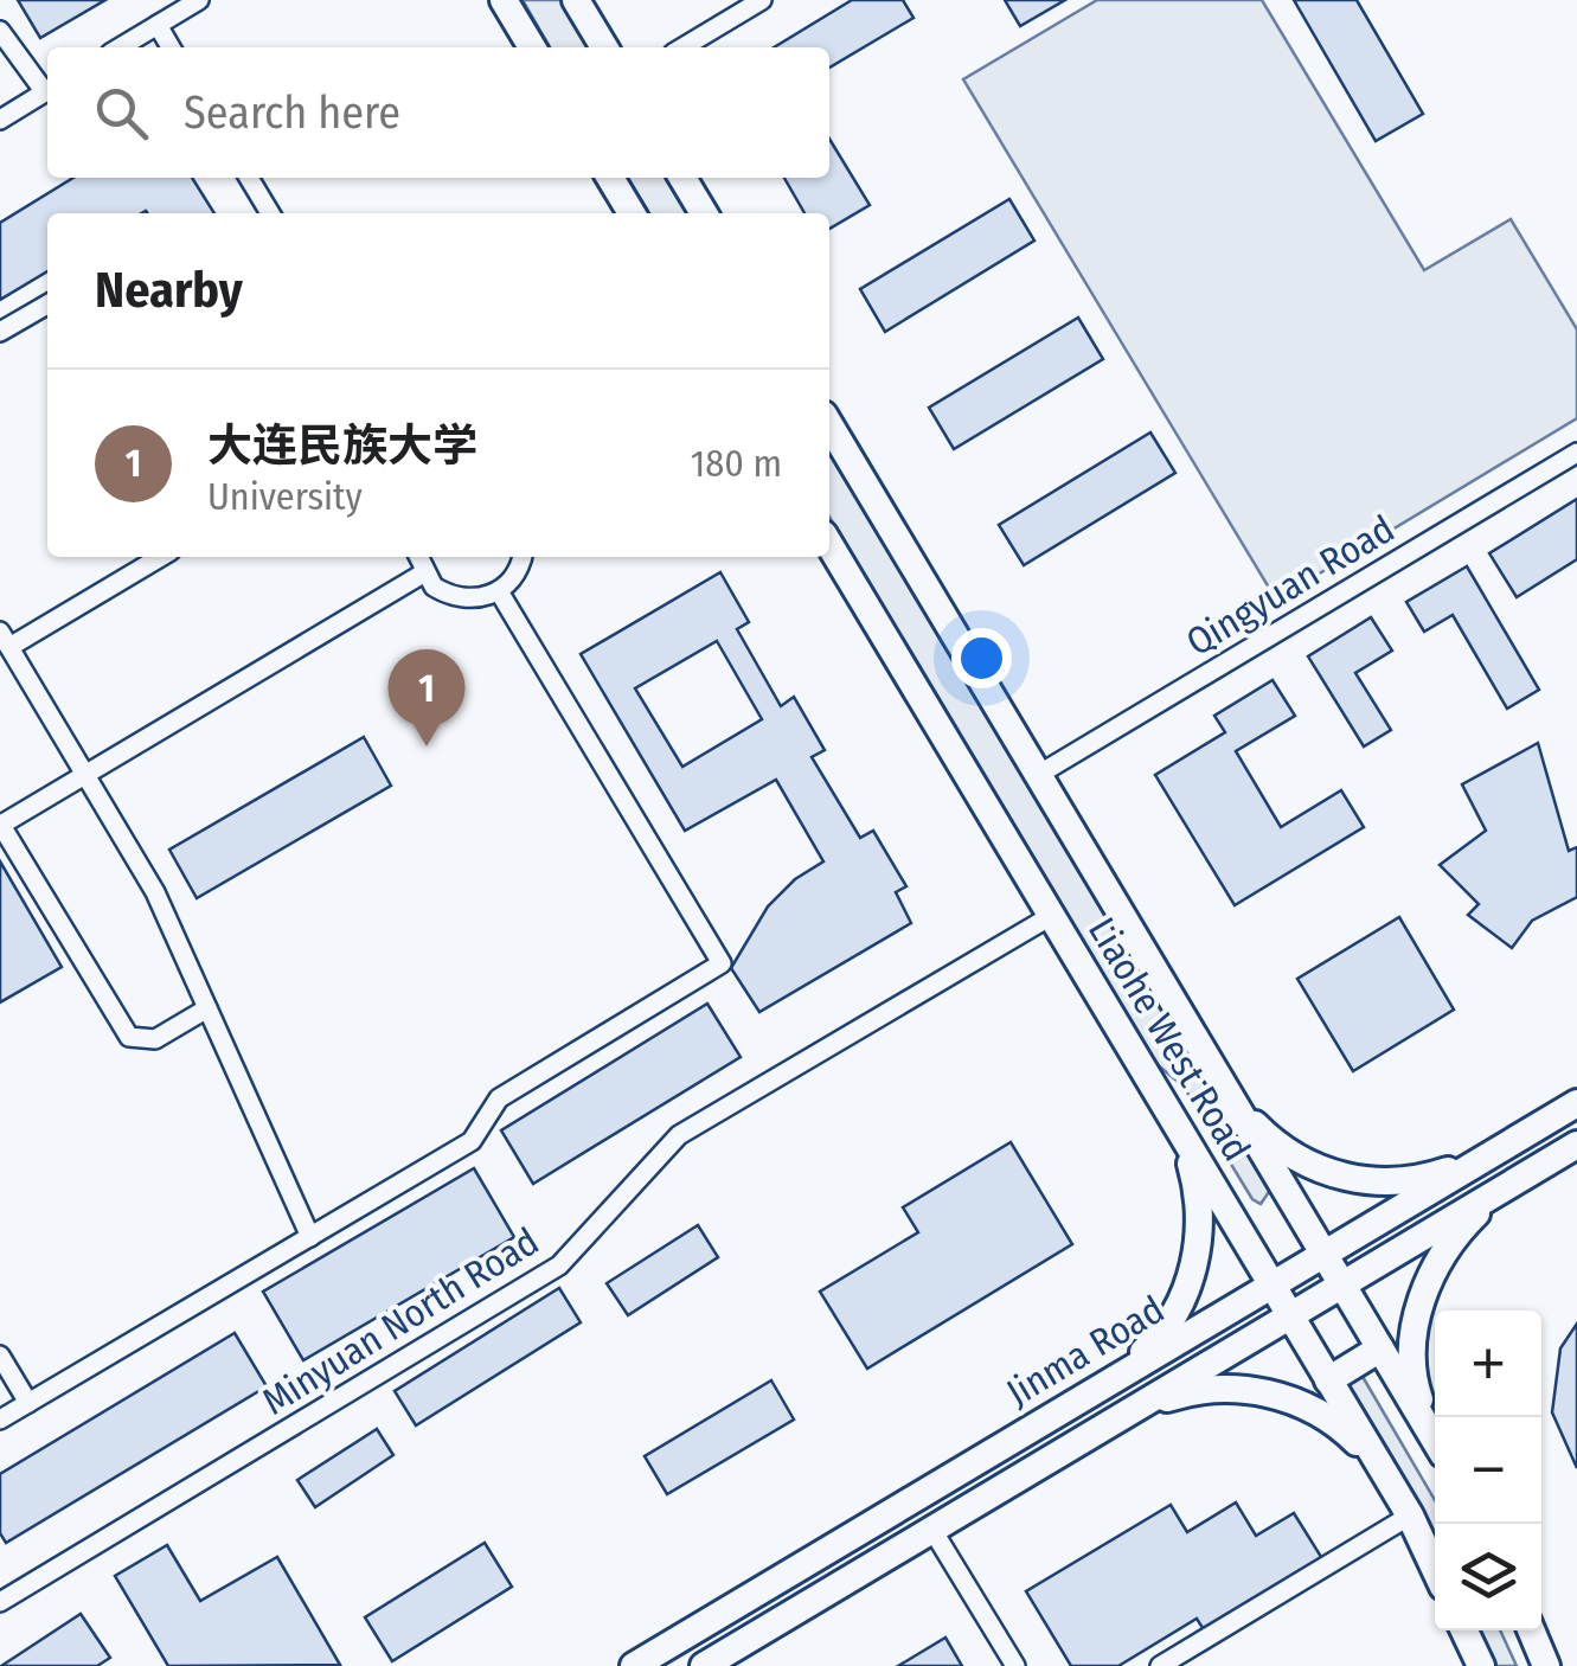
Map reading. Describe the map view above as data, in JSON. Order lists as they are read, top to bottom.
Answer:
{
  "streets": {
    "main road": ["Liaohe West Road", "Jinma Road"],
    "street": ["Qingyuan Road", "Minyuan North Road"]
  },
  "crossings": [
    ["Qingyuan Road", "Liaohe West Road"],
    ["Liaohe West Road", "Minyuan North Road"],
    ["Liaohe West Road", "Jinma Road"]
  ],
  "page": {
    "search": "Search here",
    "heading": "Nearby",
    "list": [
      {
        "mark": "1",
        "name": "大连民族大学",
        "note": "University",
        "value": "180 m"
      }
    ],
    "pins": "1",
    "map_buttons": ["+", "−"]
  }
}
